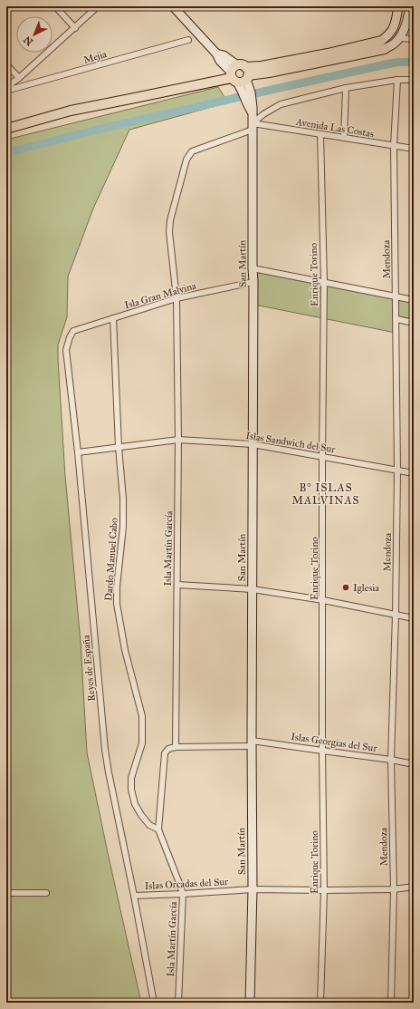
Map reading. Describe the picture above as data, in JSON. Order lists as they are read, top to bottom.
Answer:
{
  "streets": {
    "main road": ["San Martín"],
    "street": [
      "Mejia",
      "Avenida Las Costas",
      "Mendoza",
      "Enrique Torino",
      "Isla Gran Malvina",
      "Islas Sandwich del Sur",
      "Isla Martín García",
      "Dardo Manuel Cabo",
      "Reyes de España",
      "Islas Georgias del Sur",
      "Islas Orcadas del Sur"
    ]
  },
  "crossings": [
    ["Avenida Las Costas", "Mendoza"],
    ["Avenida Las Costas", "San Martín"],
    ["Avenida Las Costas", "Enrique Torino"],
    ["Avenida Las Costas", "Isla Martín García"],
    ["Mendoza", "Islas Sandwich del Sur"],
    ["Mendoza", "Islas Georgias del Sur"],
    ["Mendoza", "Islas Orcadas del Sur"],
    ["San Martín", "Isla Gran Malvina"],
    ["San Martín", "Islas Sandwich del Sur"],
    ["San Martín", "Isla Martín García"],
    ["San Martín", "Islas Georgias del Sur"],
    ["San Martín", "Islas Orcadas del Sur"],
    ["Enrique Torino", "Islas Sandwich del Sur"],
    ["Enrique Torino", "Islas Georgias del Sur"],
    ["Enrique Torino", "Islas Orcadas del Sur"],
    ["Isla Gran Malvina", "Isla Martín García"],
    ["Isla Gran Malvina", "Dardo Manuel Cabo"],
    ["Isla Gran Malvina", "Reyes de España"],
    ["Islas Sandwich del Sur", "Isla Martín García"],
    ["Islas Sandwich del Sur", "Dardo Manuel Cabo"],
    ["Islas Sandwich del Sur", "Reyes de España"],
    ["Isla Martín García", "Dardo Manuel Cabo"],
    ["Isla Martín García", "Islas Georgias del Sur"],
    ["Isla Martín García", "Islas Orcadas del Sur"],
    ["Reyes de España", "Islas Orcadas del Sur"]
  ],
  "districts": ["B° ISLAS MALVINAS"],
  "places": ["Iglesia"],
  "north": "bottom left"
}
